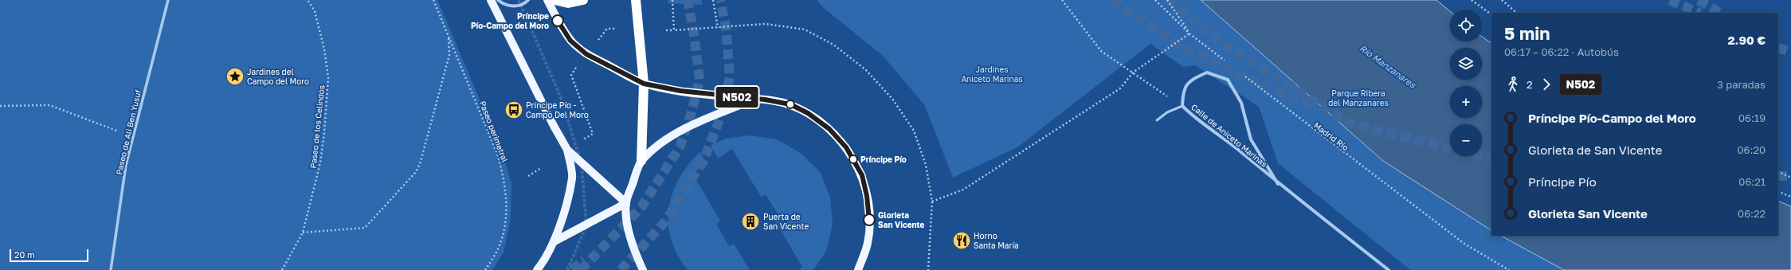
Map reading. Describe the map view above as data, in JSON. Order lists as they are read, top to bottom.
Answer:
{
  "streets": {
    "street": ["Paseo de Ali Ben Yusuf", "Calle de Aniceto Marinas"],
    "path": ["Paseo de los Celindos", "Paseo perimetral", "Madrid Río"]
  },
  "water": ["Río Manzanares"],
  "parks": ["Jardines Aniceto Marinas", "Parque Ribera del Manzanares"],
  "places": {
    "other": ["Príncipe Pío-Campo del Moro", "Príncipe Pío", "Glorieta San Vicente"],
    "place": ["Jardines del Campo del Moro"],
    "bus stop": ["Príncipe Pío - Campo Del Moro"],
    "building": ["Puerta de San Vicente"],
    "restaurant": ["Horno Santa María"]
  },
  "lines": ["bus line N502"],
  "scale_bar": "20 m",
  "page": {
    "on_map": "N502",
    "map_buttons": ["+", "−"],
    "heading": ["5 min", "06:17 – 06:22 · Autobús", "2.90 €"],
    "legs": ["2", "N502", "3 paradas"],
    "list": [
      {
        "name": "Príncipe Pío-Campo del Moro",
        "value": "06:19"
      },
      {
        "name": "Glorieta de San Vicente",
        "value": "06:20"
      },
      {
        "name": "Príncipe Pío",
        "value": "06:21"
      },
      {
        "name": "Glorieta San Vicente",
        "value": "06:22"
      }
    ],
    "scale": "20 m"
  }
}
